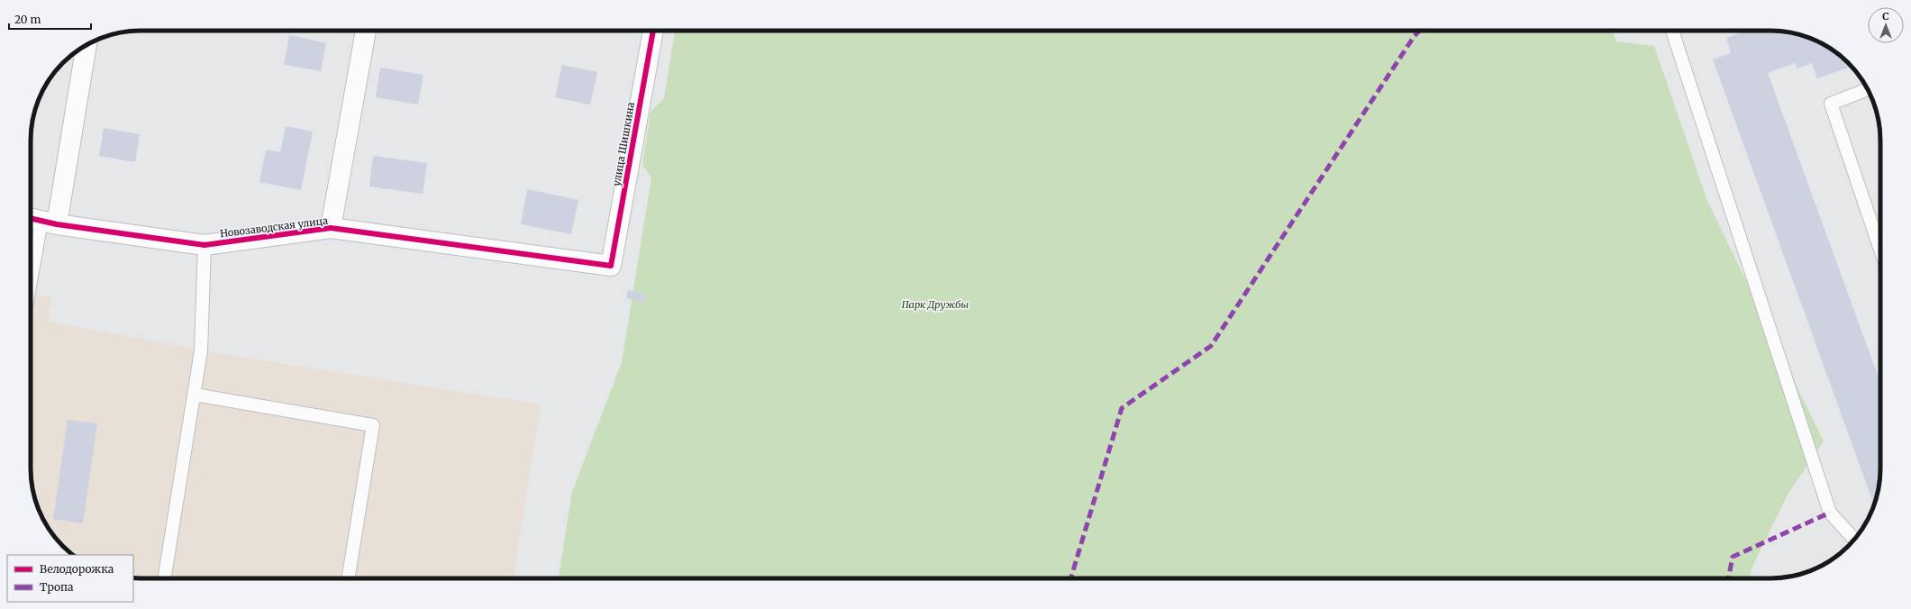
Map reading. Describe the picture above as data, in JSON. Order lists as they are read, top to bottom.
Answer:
{
  "streets": {
    "street": ["улица Шишкина", "Новозаводская улица"]
  },
  "crossings": [
    ["улица Шишкина", "Новозаводская улица"]
  ],
  "parks": ["Парк Дружбы"],
  "legend": ["Велодорожка", "Тропа"],
  "scale_bar": "20 m",
  "north": "top"
}
